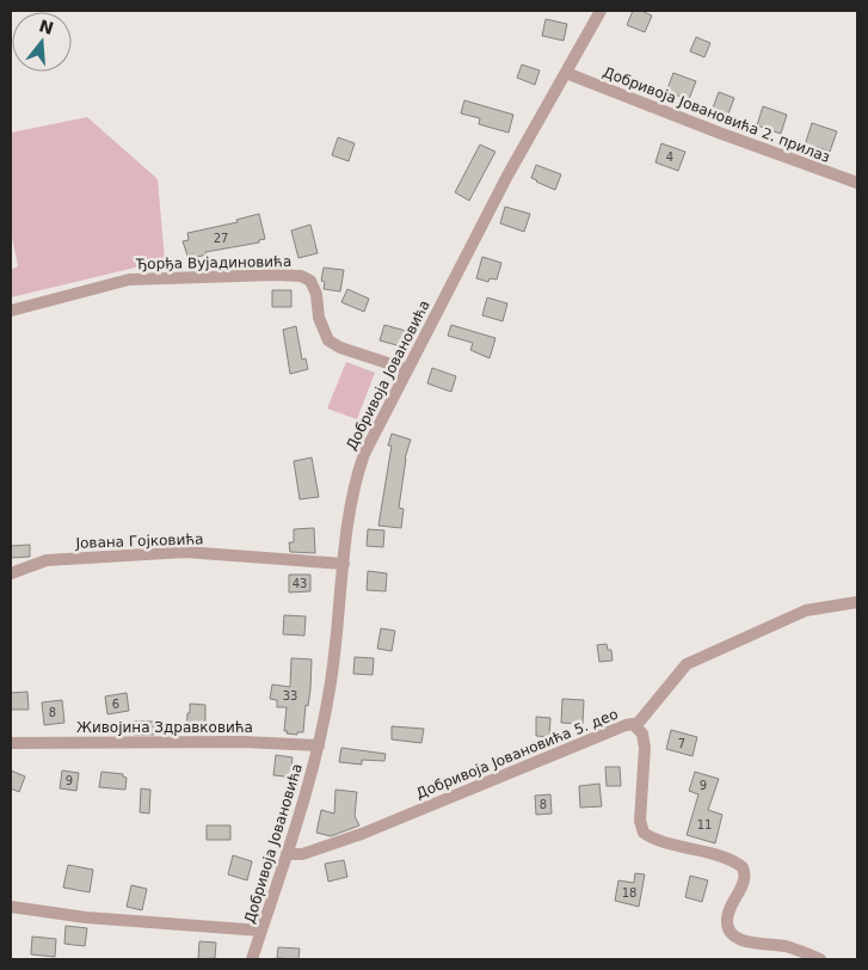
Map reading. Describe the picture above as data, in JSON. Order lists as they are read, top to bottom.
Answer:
{
  "streets": {
    "street": [
      "Добривоја Јовановића 2. прилаз",
      "Ђорђа Вујадиновића",
      "Добривоја Јовановића",
      "Јована Гојковића",
      "Живојина Здравковића",
      "Добривоја Јовановића 5. део"
    ]
  },
  "crossings": [
    ["Добривоја Јовановића 2. прилаз", "Добривоја Јовановића"],
    ["Ђорђа Вујадиновића", "Добривоја Јовановића"],
    ["Добривоја Јовановића", "Јована Гојковића"],
    ["Добривоја Јовановића", "Живојина Здравковића"],
    ["Добривоја Јовановића", "Добривоја Јовановића 5. део"]
  ],
  "house_numbers": [
    "4",
    "27",
    "43",
    "33",
    "6",
    "8",
    "7",
    "9",
    "9",
    "8",
    "11",
    "18"
  ],
  "north": "top"
}
